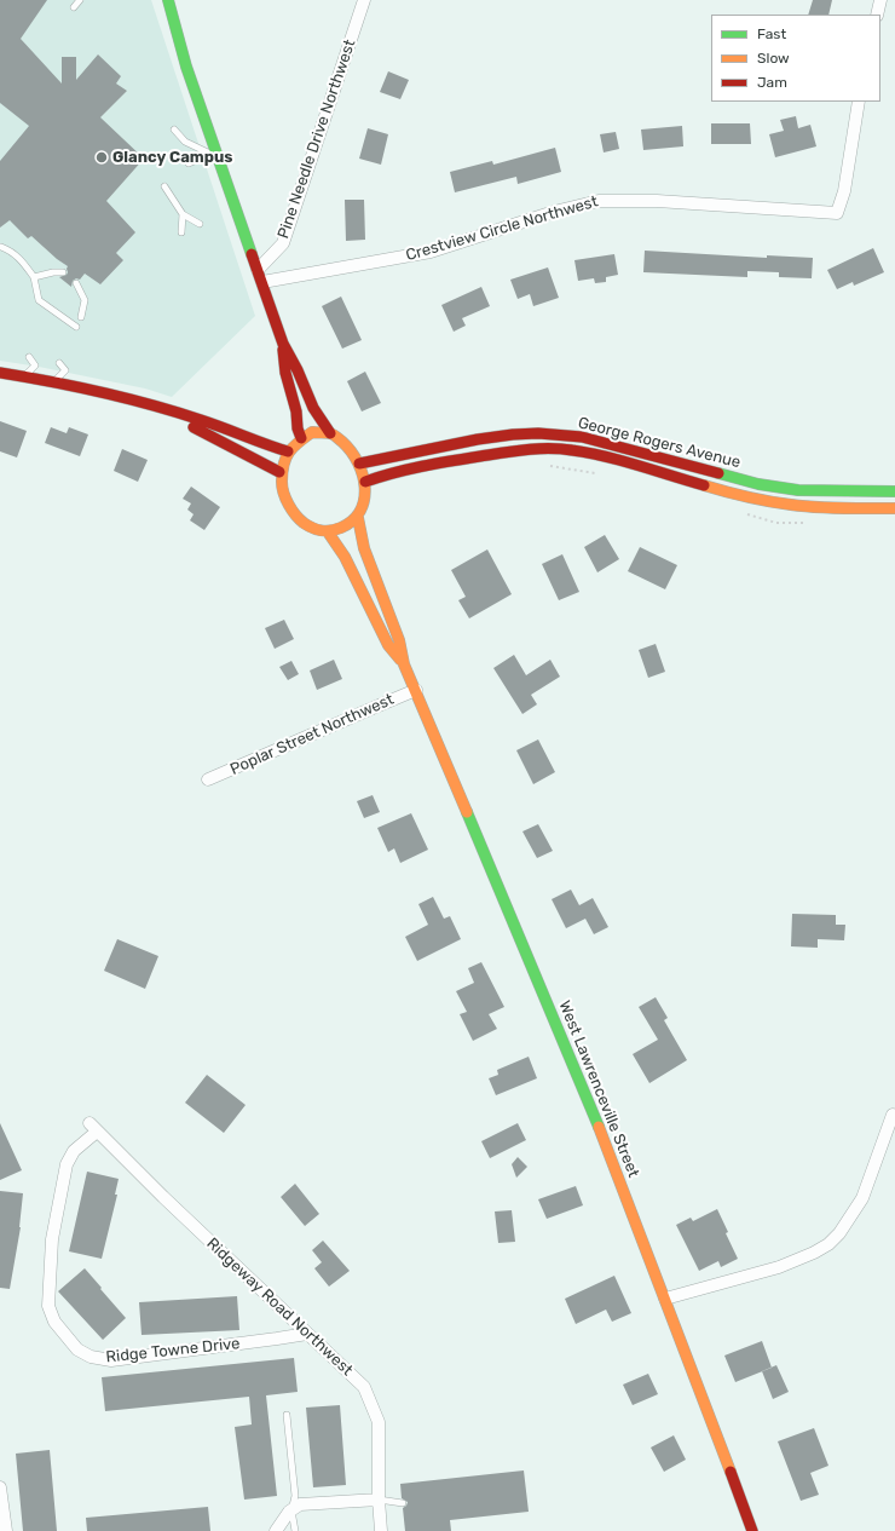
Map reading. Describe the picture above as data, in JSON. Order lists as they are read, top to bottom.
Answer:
{
  "streets": {
    "street": [
      "Pine Needle Drive Northwest",
      "Crestview Circle Northwest",
      "George Rogers Avenue",
      "Poplar Street Northwest",
      "West Lawrenceville Street",
      "Ridgeway Road Northwest",
      "Ridge Towne Drive"
    ]
  },
  "crossings": [
    ["George Rogers Avenue", "West Lawrenceville Street"],
    ["Poplar Street Northwest", "West Lawrenceville Street"],
    ["Ridgeway Road Northwest", "Ridge Towne Drive"]
  ],
  "places": ["Glancy Campus"],
  "legend": ["Fast", "Slow", "Jam"]
}
